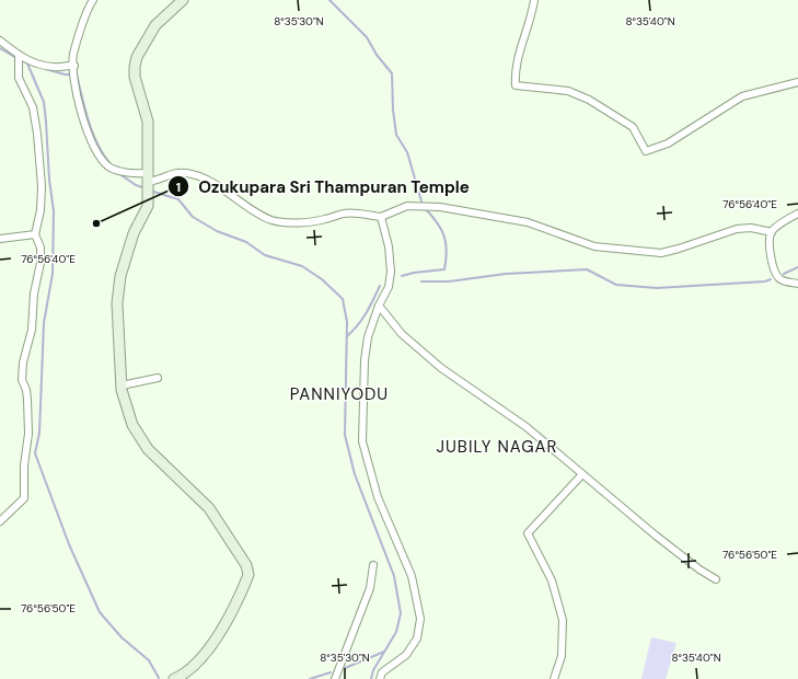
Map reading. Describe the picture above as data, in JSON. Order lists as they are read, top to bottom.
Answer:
{
  "districts": ["PANNIYODU", "JUBILY NAGAR"],
  "places": ["Ozukupara Sri Thampuran Temple"],
  "coordinates": [
    "8°35'30\"N",
    "8°35'40\"N",
    "76°56'40\"E",
    "76°56'50\"E"
  ]
}
